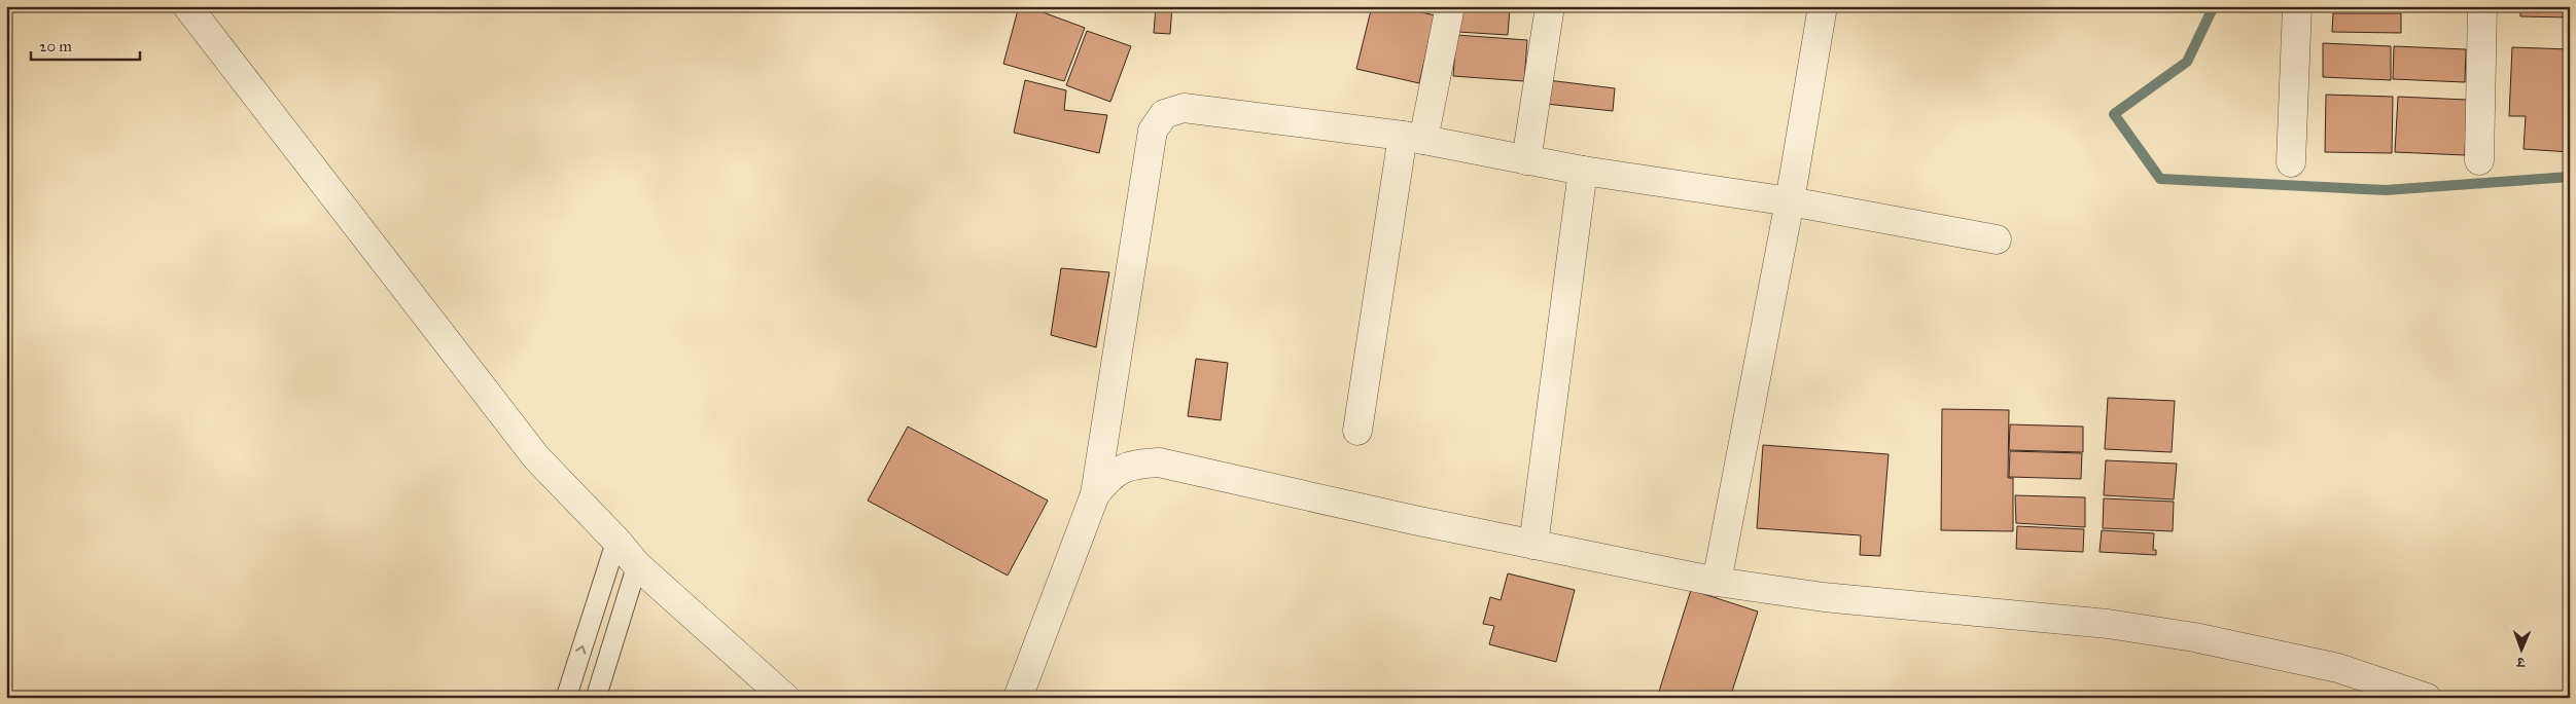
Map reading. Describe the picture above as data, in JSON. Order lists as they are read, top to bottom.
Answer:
{
  "scale_bar": "20 m",
  "north": "bottom"
}
